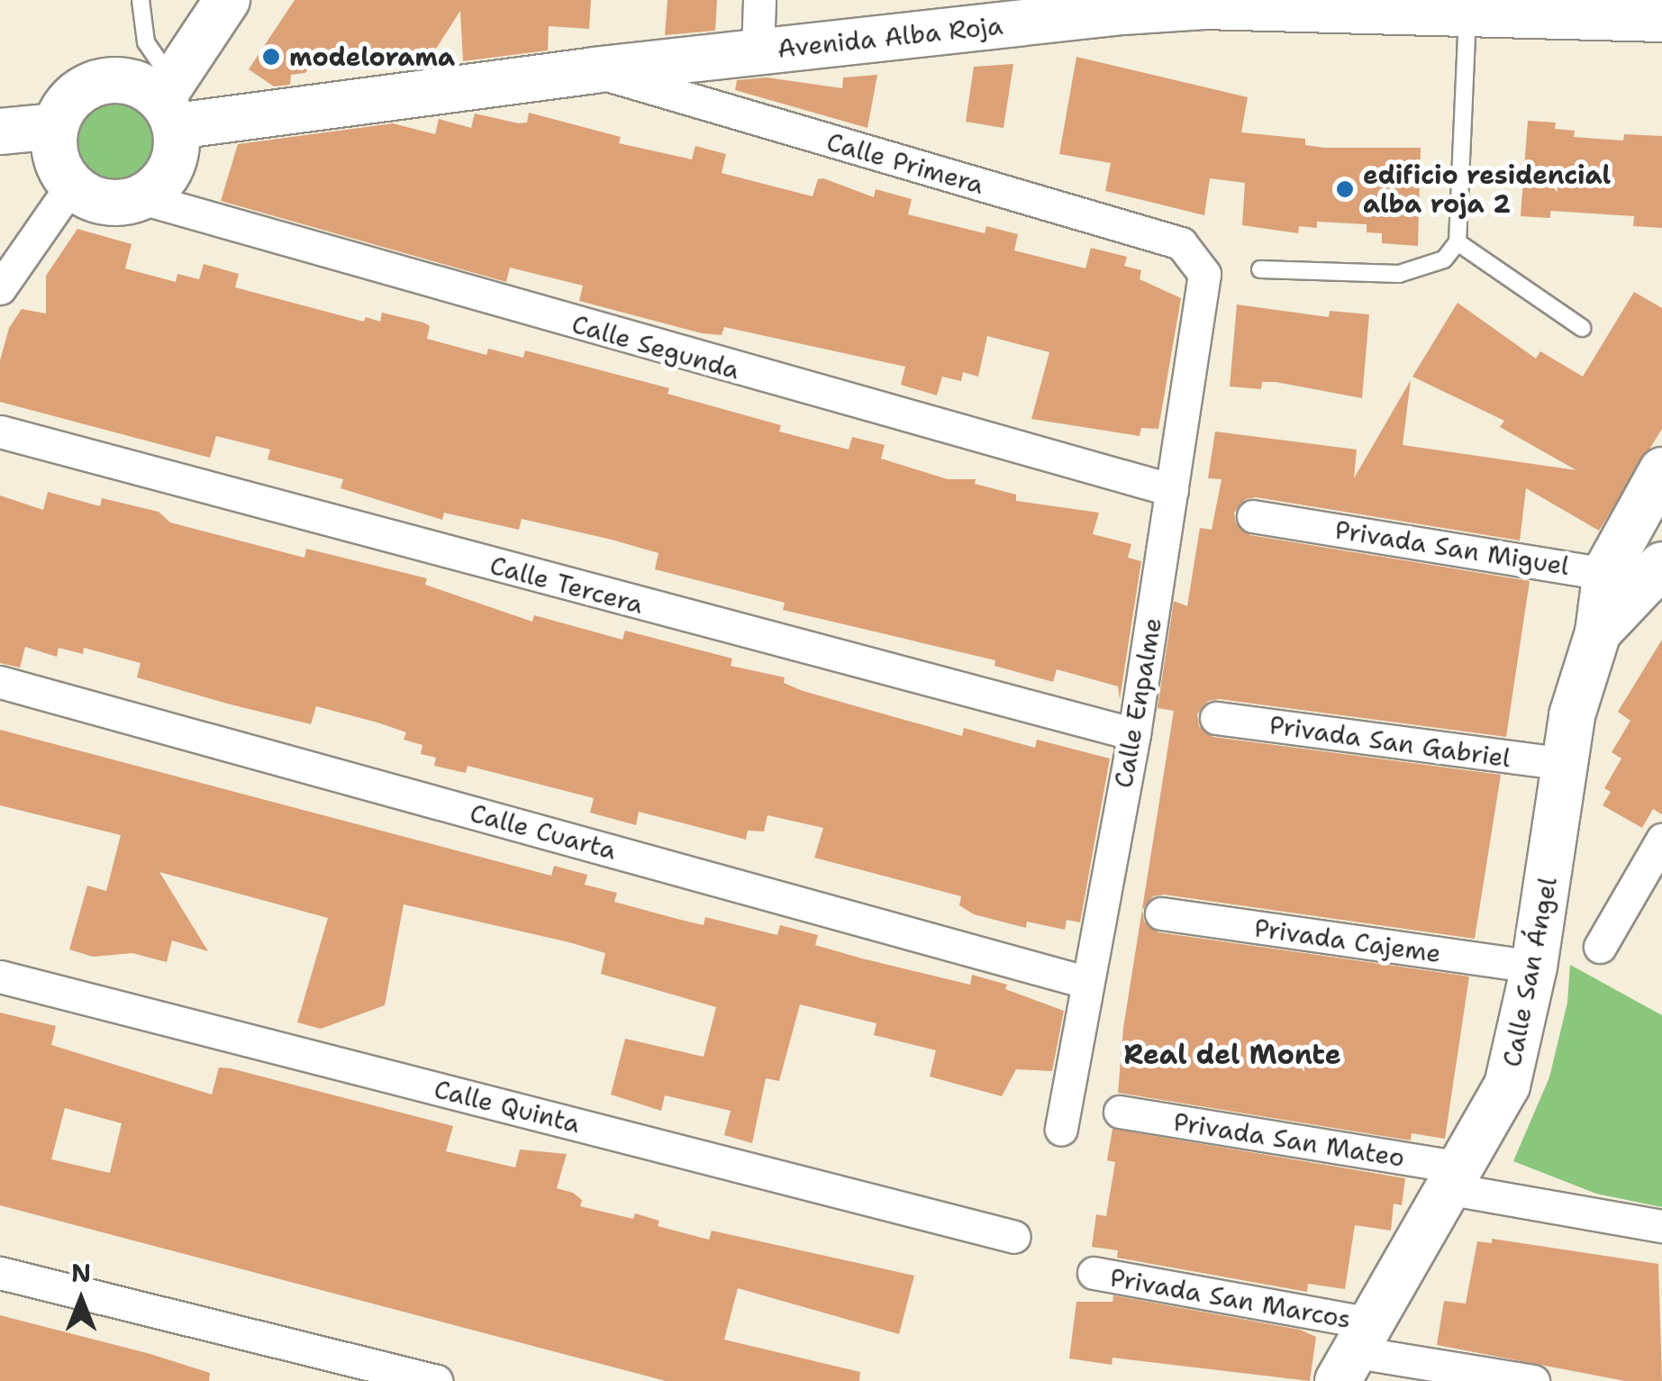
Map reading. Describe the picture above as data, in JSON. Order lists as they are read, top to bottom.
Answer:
{
  "streets": {
    "main road": ["Avenida Alba Roja", "Calle San Ángel"],
    "street": [
      "Calle Primera",
      "Calle Segunda",
      "Privada San Miguel",
      "Calle Tercera",
      "Calle Enpalme",
      "Privada San Gabriel",
      "Calle Cuarta",
      "Privada Cajeme",
      "Calle Quinta",
      "Privada San Mateo",
      "Privada San Marcos"
    ]
  },
  "crossings": [
    ["Avenida Alba Roja", "Calle Primera"],
    ["Avenida Alba Roja", "Calle Segunda"],
    ["Calle Primera", "Calle Enpalme"],
    ["Calle Segunda", "Calle Enpalme"],
    ["Privada San Miguel", "Calle San Ángel"],
    ["Calle Tercera", "Calle Enpalme"],
    ["Calle Enpalme", "Calle Cuarta"],
    ["Privada San Gabriel", "Calle San Ángel"],
    ["Privada Cajeme", "Calle San Ángel"],
    ["Calle San Ángel", "Privada San Mateo"],
    ["Calle San Ángel", "Privada San Marcos"]
  ],
  "districts": ["Real del Monte"],
  "places": ["modelorama", "edificio residencial alba roja 2"],
  "north": "top"
}
